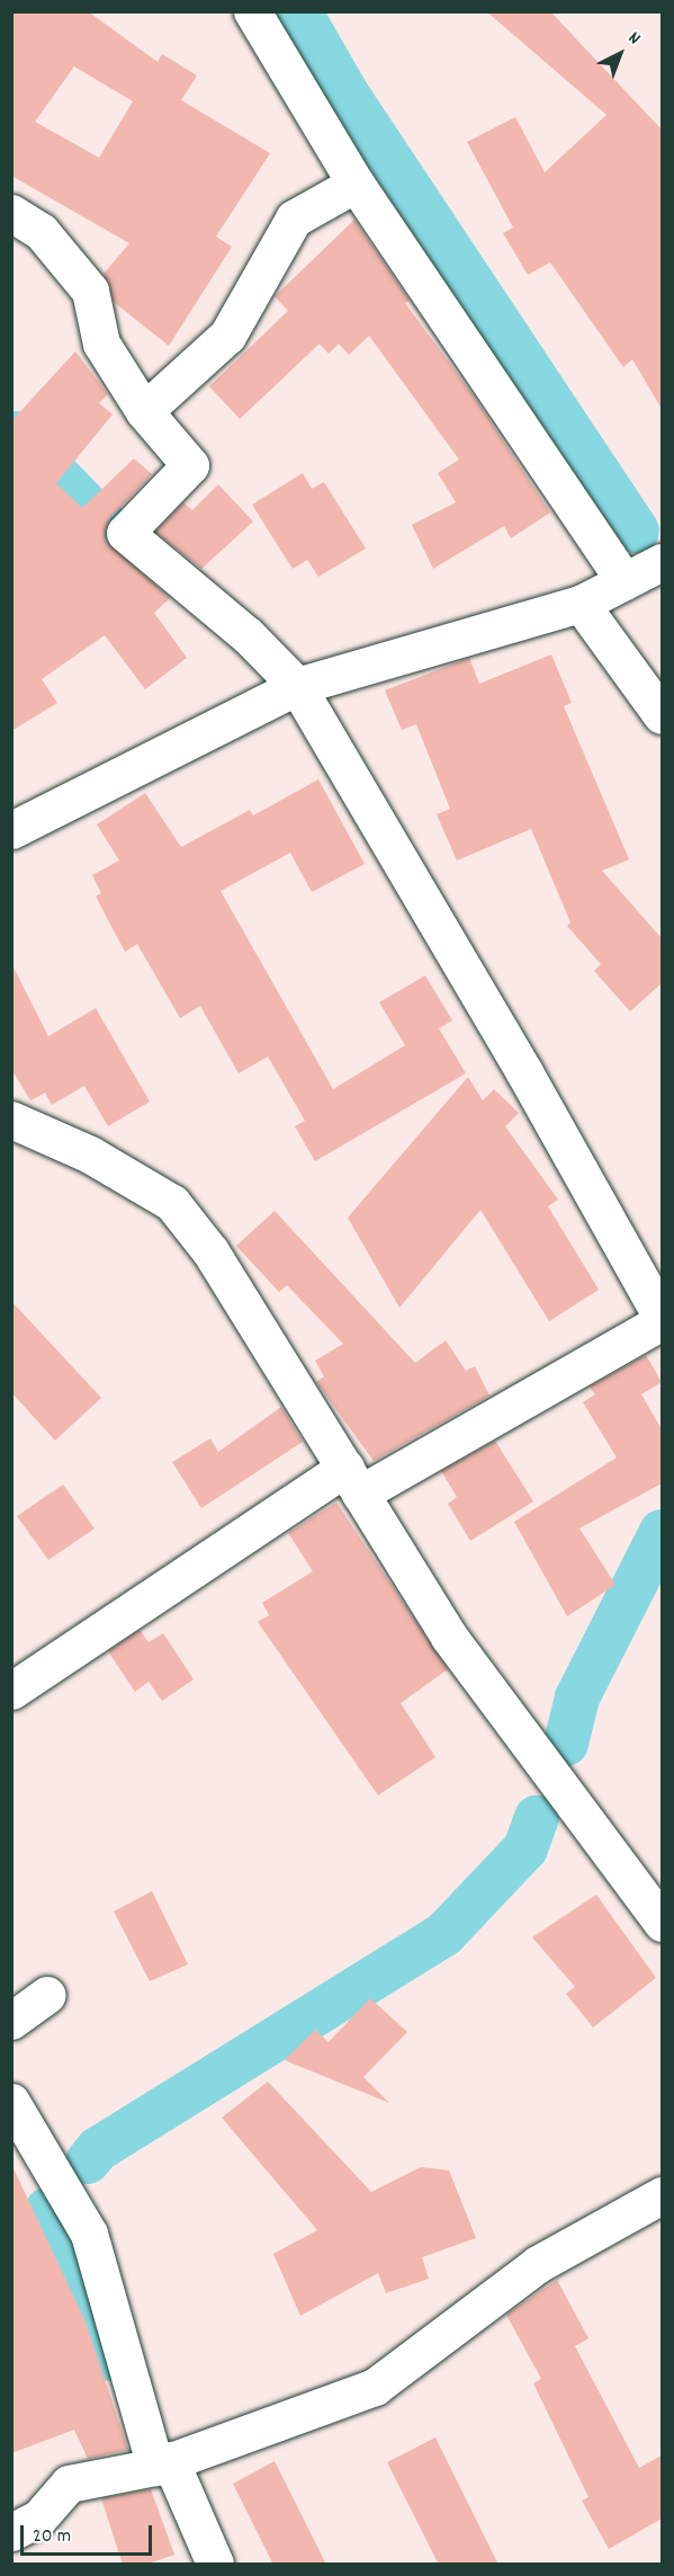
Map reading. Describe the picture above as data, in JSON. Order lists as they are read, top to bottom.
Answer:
{
  "scale_bar": "20 m",
  "north": "top right"
}
